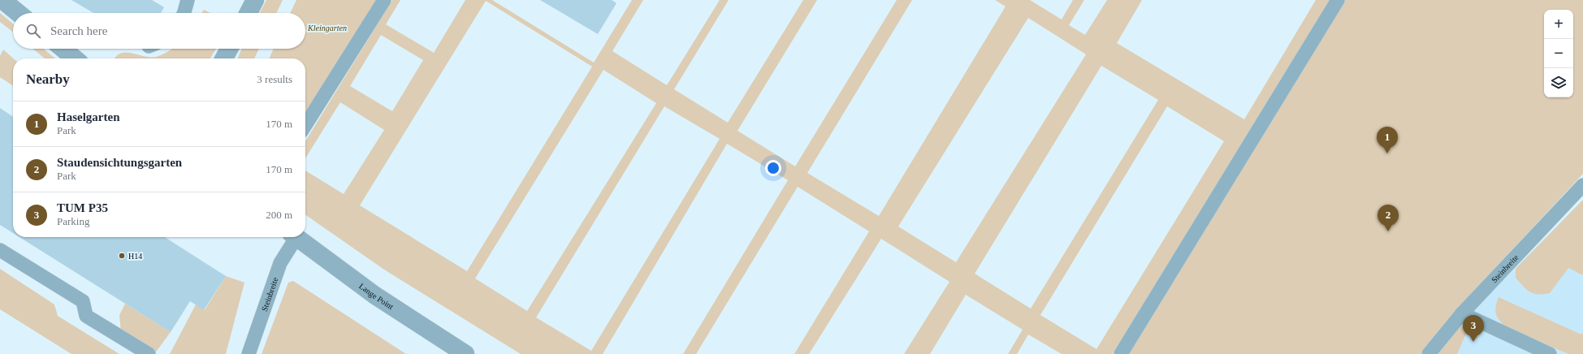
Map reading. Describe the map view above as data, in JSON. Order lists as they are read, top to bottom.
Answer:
{
  "streets": {
    "street": ["Lange Point"],
    "lane": ["Steinbreite"]
  },
  "parks": ["Kleingarten"],
  "places": ["H14"],
  "page": {
    "map_buttons": ["+", "−"],
    "search": "Search here",
    "heading": ["Nearby", "3 results"],
    "list": [
      {
        "mark": "1",
        "name": "Haselgarten",
        "note": "Park",
        "value": "170 m"
      },
      {
        "mark": "2",
        "name": "Staudensichtungsgarten",
        "note": "Park",
        "value": "170 m"
      },
      {
        "mark": "3",
        "name": "TUM P35",
        "note": "Parking",
        "value": "200 m"
      }
    ],
    "pins": ["1", "2", "3"]
  }
}
